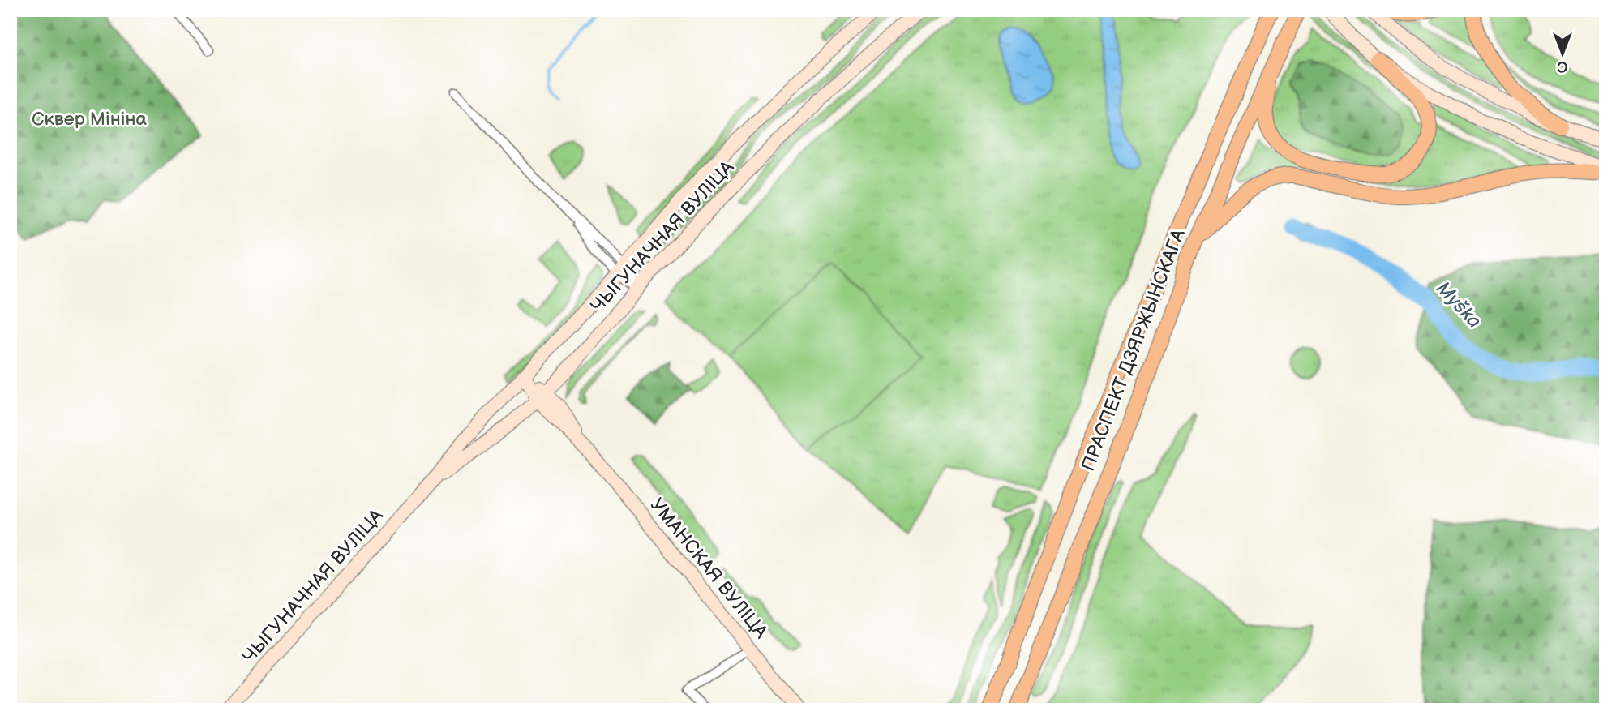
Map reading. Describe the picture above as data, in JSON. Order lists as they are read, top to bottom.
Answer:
{
  "streets": {
    "main road": ["ЧЫГУНАЧНАЯ ВУЛІЦА", "ПРАСПЕКТ ДЗЯРЖЫНСКАГА", "УМАНСКАЯ ВУЛІЦА"]
  },
  "crossings": [
    ["ЧЫГУНАЧНАЯ ВУЛІЦА", "УМАНСКАЯ ВУЛІЦА"]
  ],
  "water": ["Муška"],
  "parks": ["Сквер Мініна"],
  "north": "bottom"
}
